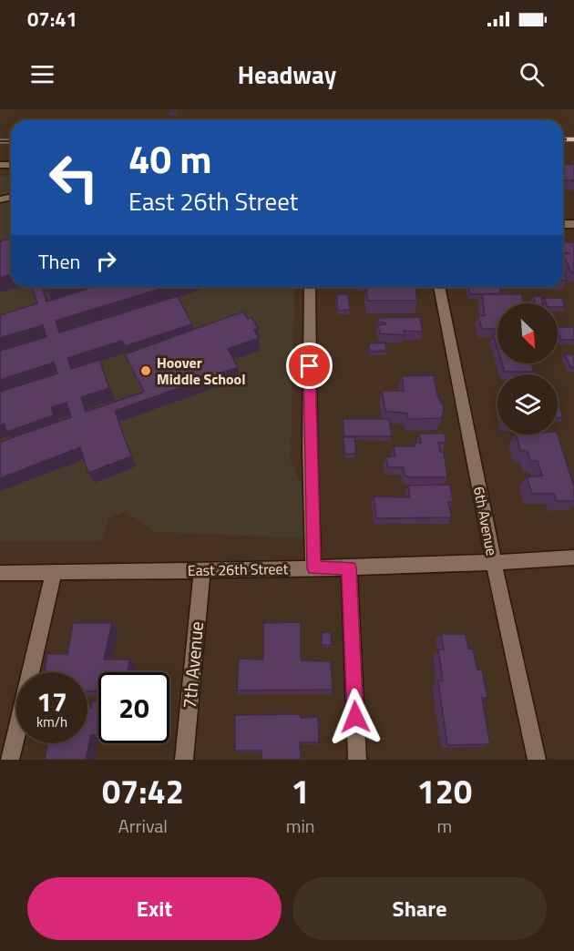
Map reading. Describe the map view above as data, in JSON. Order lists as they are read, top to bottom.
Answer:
{
  "streets": {
    "street": ["6th Avenue", "East 26th Street", "7th Avenue"]
  },
  "crossings": [
    ["6th Avenue", "East 26th Street"],
    ["East 26th Street", "7th Avenue"]
  ],
  "places": ["Hoover Middle School"],
  "north": "bottom right",
  "page": {
    "status": "07:41",
    "header": "Headway",
    "turn": ["40 m", "East 26th Street"],
    "then": "Then",
    "speed": "17 km/h",
    "limit": "20",
    "eta": [
      "07:42",
      "Arrival",
      "1",
      "min",
      "120",
      "m"
    ],
    "buttons": ["Exit", "Share"]
  }
}
